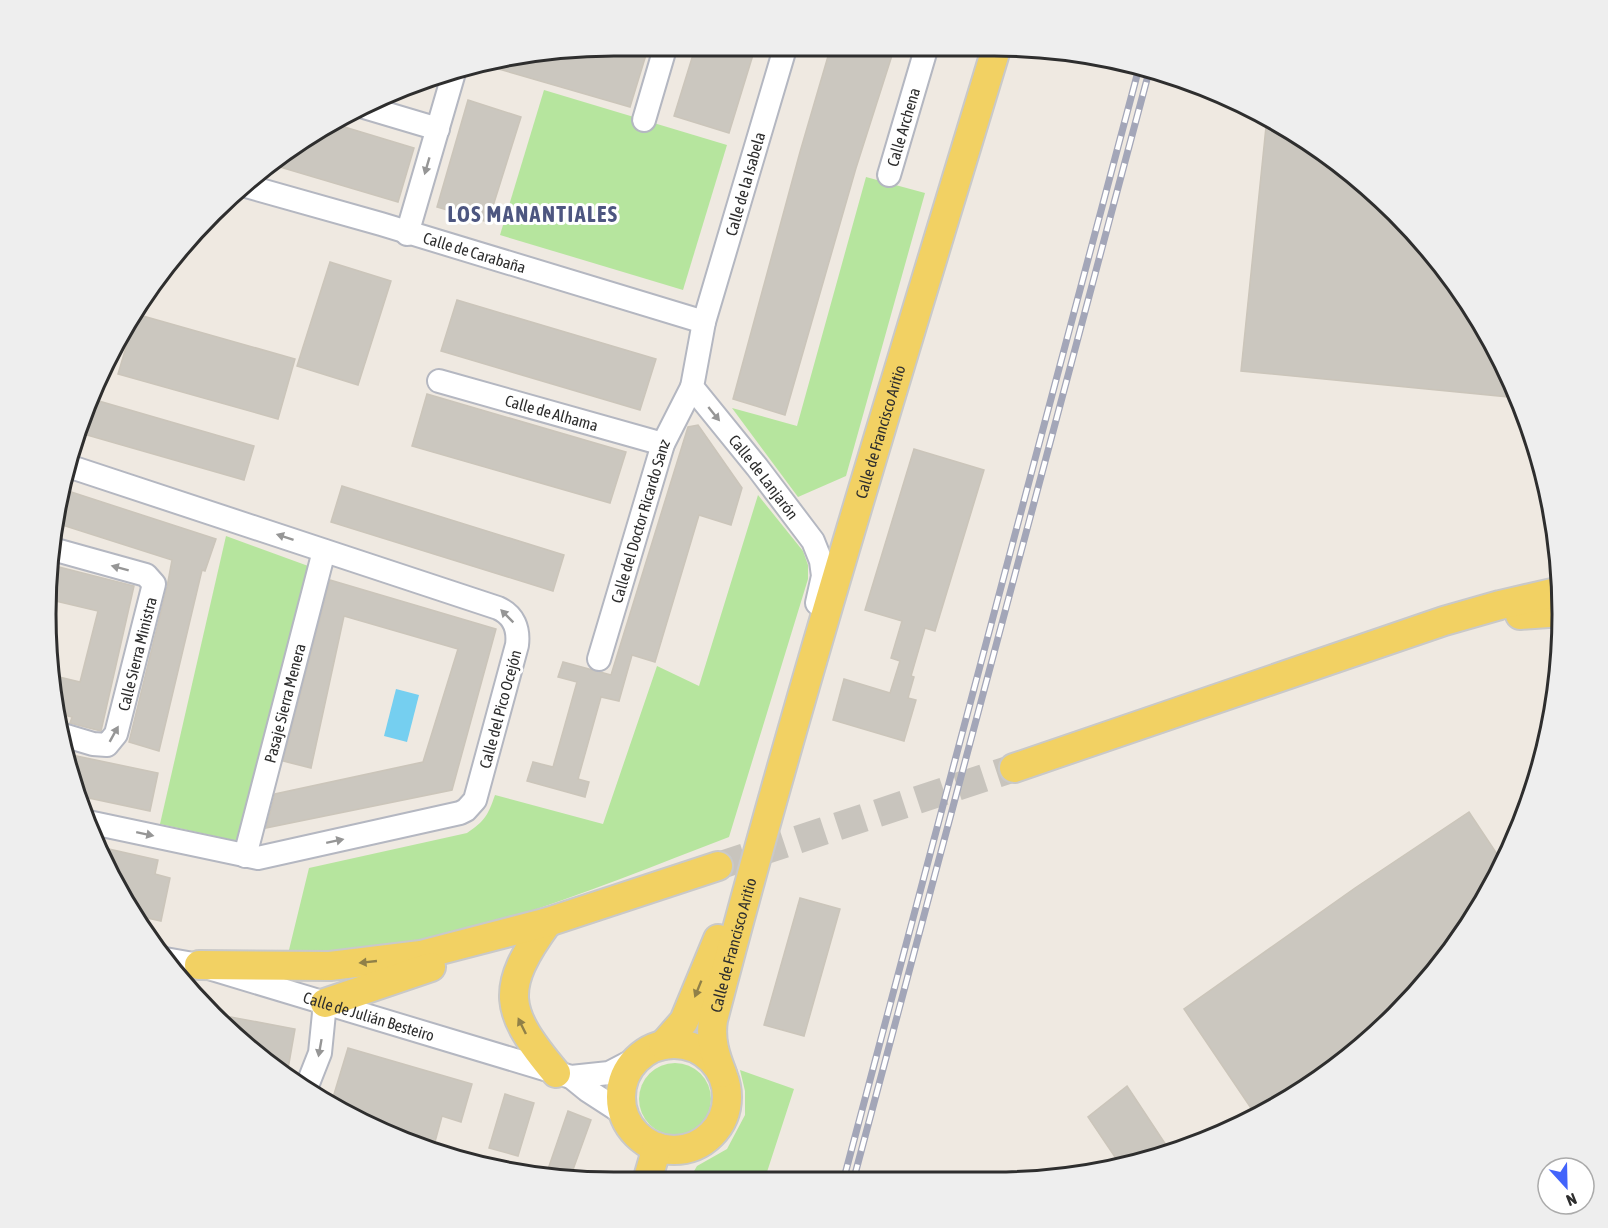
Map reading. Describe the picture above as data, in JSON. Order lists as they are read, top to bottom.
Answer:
{
  "streets": {
    "main road": ["Calle de Francisco Aritio"],
    "street": [
      "Calle Archena",
      "Calle de la Isabela",
      "Calle de Carabaña",
      "Calle de Alhama",
      "Calle de Lanjarón",
      "Calle del Doctor Ricardo Sanz",
      "Calle Sierra Ministra",
      "Pasaje Sierra Menera",
      "Calle del Pico Ocejón",
      "Calle de Julián Besteiro"
    ]
  },
  "crossings": [
    ["Calle de la Isabela", "Calle de Carabaña"],
    ["Calle de Alhama", "Calle del Doctor Ricardo Sanz"],
    ["Calle de Francisco Aritio", "Calle de Lanjarón"],
    ["Calle de Francisco Aritio", "Calle de Julián Besteiro"],
    ["Calle de Lanjarón", "Calle del Doctor Ricardo Sanz"],
    ["Pasaje Sierra Menera", "Calle del Pico Ocejón"]
  ],
  "one_way": ["Calle de Lanjarón"],
  "districts": ["LOS MANANTIALES"],
  "north": "bottom"
}
